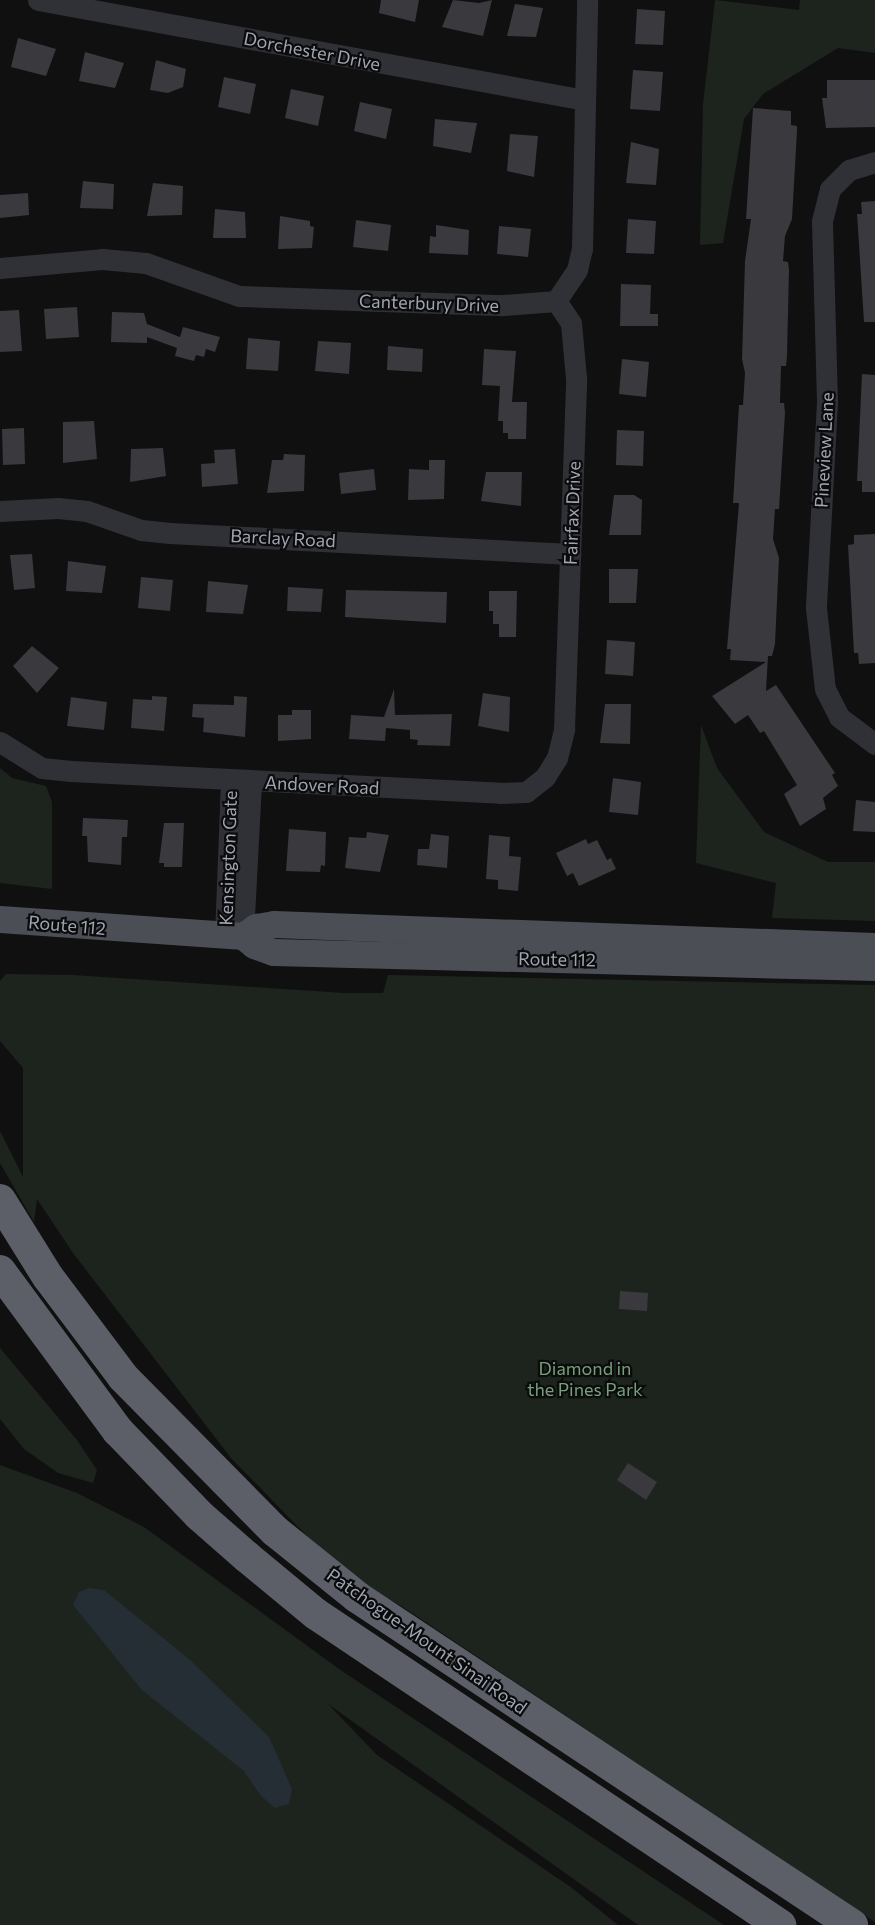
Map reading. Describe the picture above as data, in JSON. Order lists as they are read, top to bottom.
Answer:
{
  "streets": {
    "highway": ["Patchogue-Mount Sinai Road"],
    "main road": ["Route 112"],
    "street": [
      "Dorchester Drive",
      "Canterbury Drive",
      "Pineview Lane",
      "Fairfax Drive",
      "Barclay Road",
      "Andover Road",
      "Kensington Gate"
    ]
  },
  "crossings": [
    ["Canterbury Drive", "Fairfax Drive"],
    ["Fairfax Drive", "Barclay Road"],
    ["Fairfax Drive", "Andover Road"],
    ["Andover Road", "Kensington Gate"],
    ["Kensington Gate", "Route 112"]
  ],
  "parks": ["Diamond in the Pines Park"]
}
